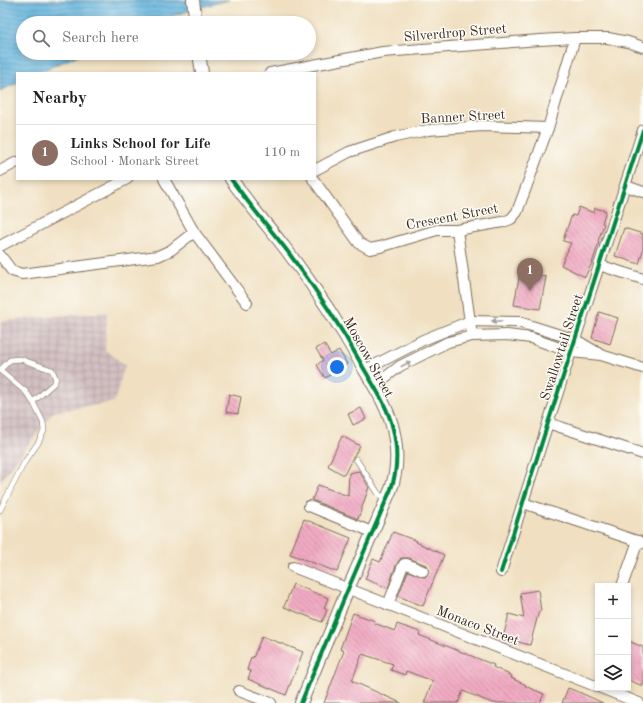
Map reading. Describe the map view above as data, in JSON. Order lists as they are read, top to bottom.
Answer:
{
  "streets": {
    "street": [
      "Silverdrop Street",
      "Banner Street",
      "Crescent Street",
      "Swallowtail Street",
      "Moscow Street",
      "Monaco Street"
    ]
  },
  "crossings": [
    ["Silverdrop Street", "Crescent Street"],
    ["Banner Street", "Crescent Street"],
    ["Moscow Street", "Monaco Street"]
  ],
  "page": {
    "search": "Search here",
    "heading": "Nearby",
    "list": [
      {
        "mark": "1",
        "name": "Links School for Life",
        "note": "School · Monark Street",
        "value": "110 m"
      }
    ],
    "pins": "1",
    "map_buttons": ["+", "−"]
  }
}
